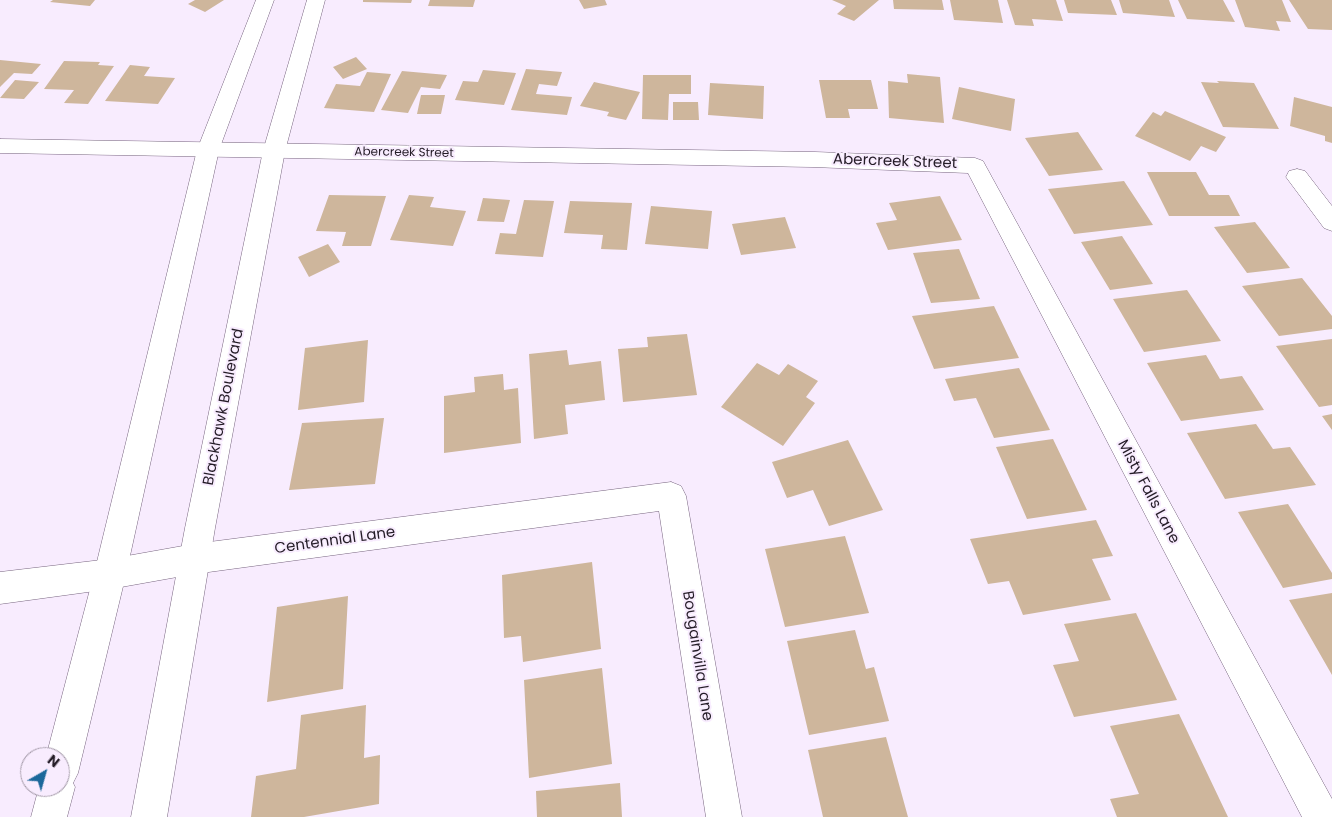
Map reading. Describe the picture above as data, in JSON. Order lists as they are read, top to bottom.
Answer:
{
  "streets": {
    "street": [
      "Abercreek Street",
      "Blackhawk Boulevard",
      "Misty Falls Lane",
      "Centennial Lane",
      "Bougainvilla Lane"
    ]
  },
  "crossings": [
    ["Abercreek Street", "Blackhawk Boulevard"],
    ["Abercreek Street", "Misty Falls Lane"],
    ["Blackhawk Boulevard", "Centennial Lane"],
    ["Centennial Lane", "Bougainvilla Lane"]
  ],
  "north": "top right"
}
